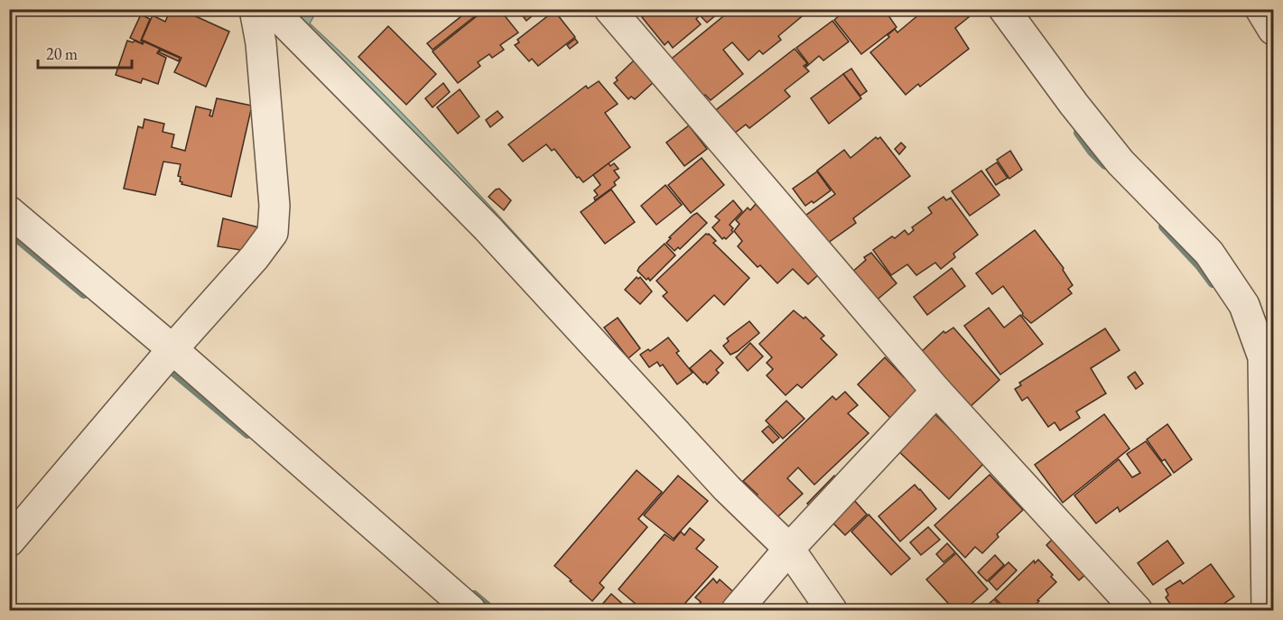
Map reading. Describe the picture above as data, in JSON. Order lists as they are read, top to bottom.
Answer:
{
  "scale_bar": "20 m"
}
